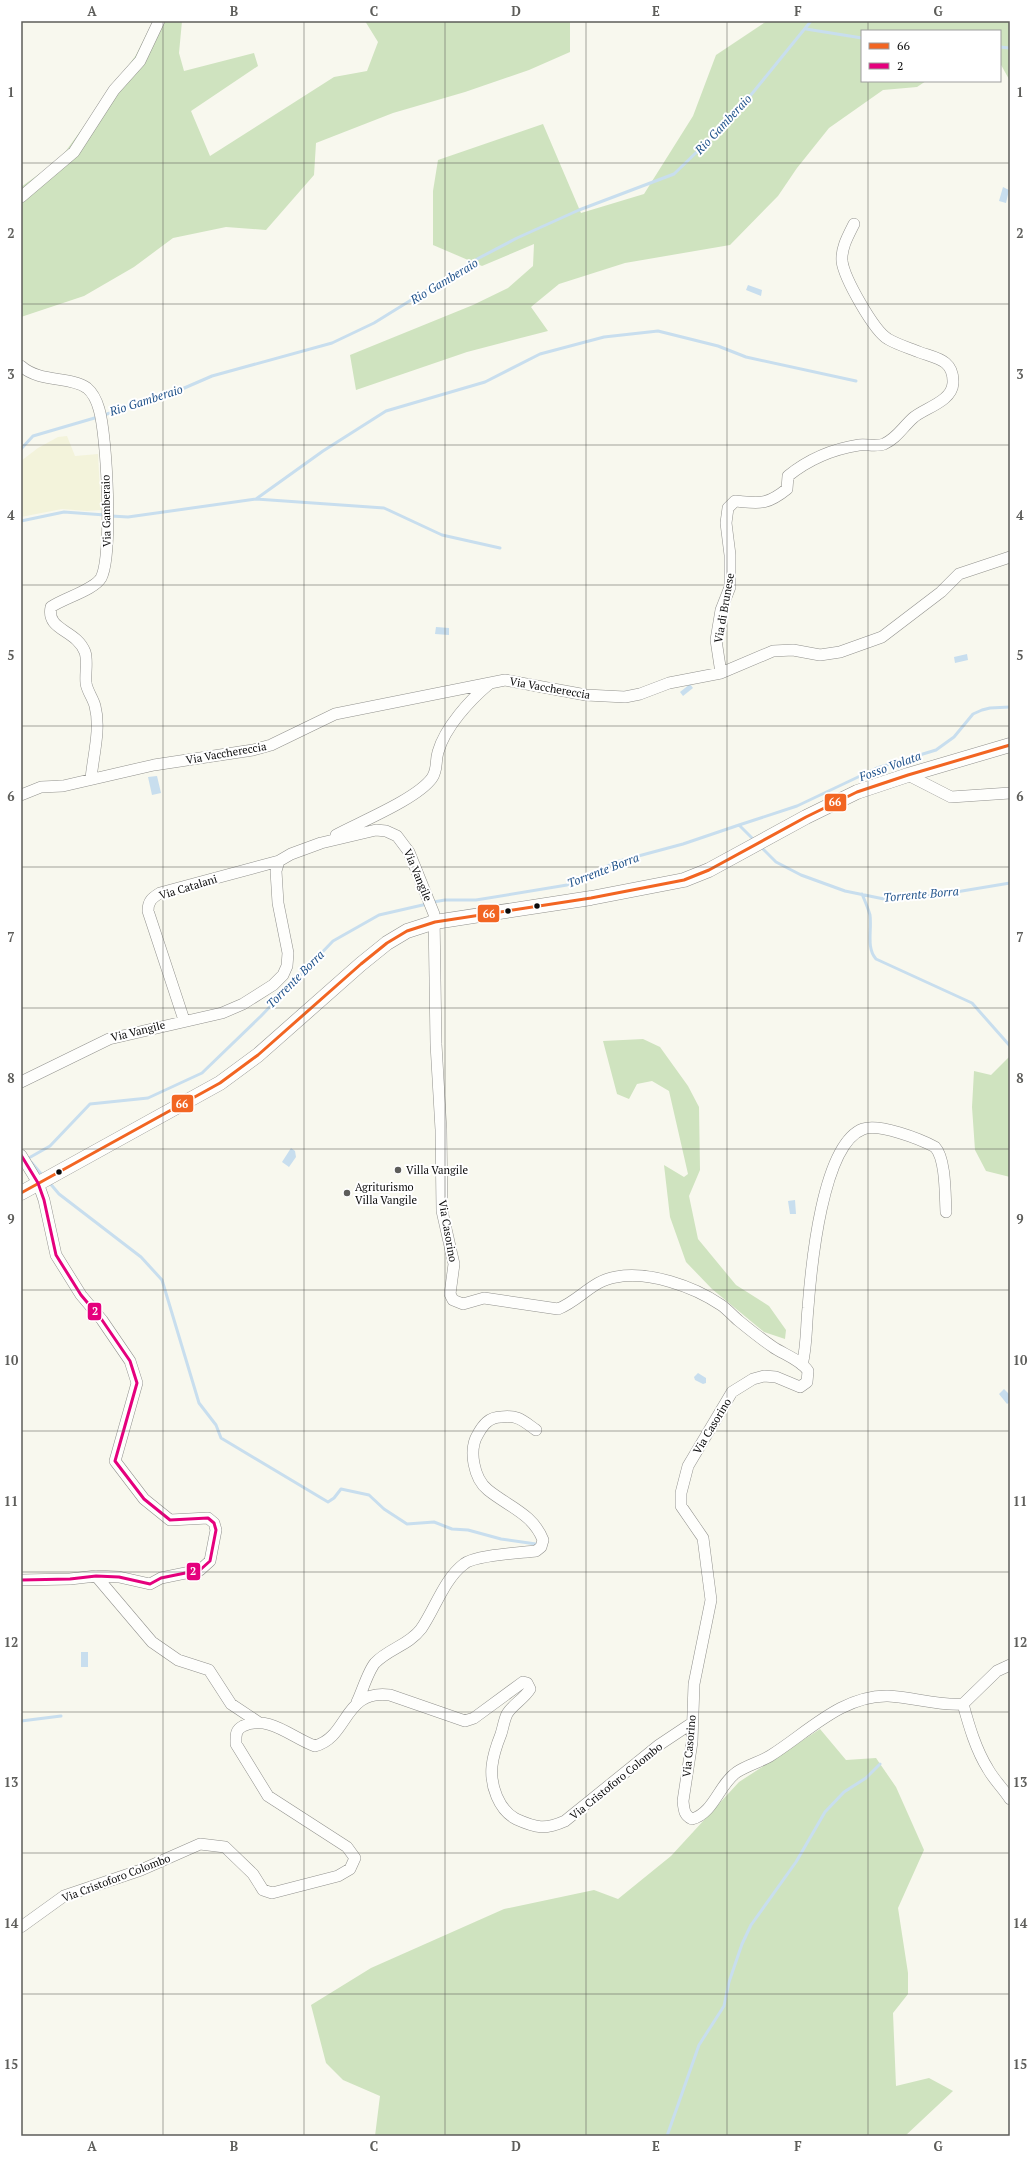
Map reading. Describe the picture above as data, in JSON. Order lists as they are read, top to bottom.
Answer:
{
  "streets": {
    "street": [
      "Via Gamberaio",
      "Via di Brunese",
      "Via Vacchereccia",
      "Via Vangile",
      "Via Catalani",
      "Via Casorino",
      "Via Cristoforo Colombo"
    ]
  },
  "crossings": [
    ["Via Gamberaio", "Via Vacchereccia"],
    ["Via di Brunese", "Via Vacchereccia"],
    ["Via Vangile", "Via Catalani"],
    ["Via Vangile", "Via Casorino"],
    ["Via Casorino", "Via Cristoforo Colombo"]
  ],
  "water": ["Rio Gamberaio", "Fosso Volata", "Torrente Borra"],
  "places": ["Villa Vangile", "Agriturismo Villa Vangile"],
  "lines": ["transit line 66", "transit line 2"],
  "legend": ["66", "2"],
  "grid": {
    "columns": [
      "A",
      "B",
      "C",
      "D",
      "E",
      "F",
      "G"
    ],
    "rows": [
      "1",
      "2",
      "3",
      "4",
      "5",
      "6",
      "7",
      "8",
      "9",
      "10",
      "11",
      "12",
      "13",
      "14",
      "15"
    ]
  }
}
